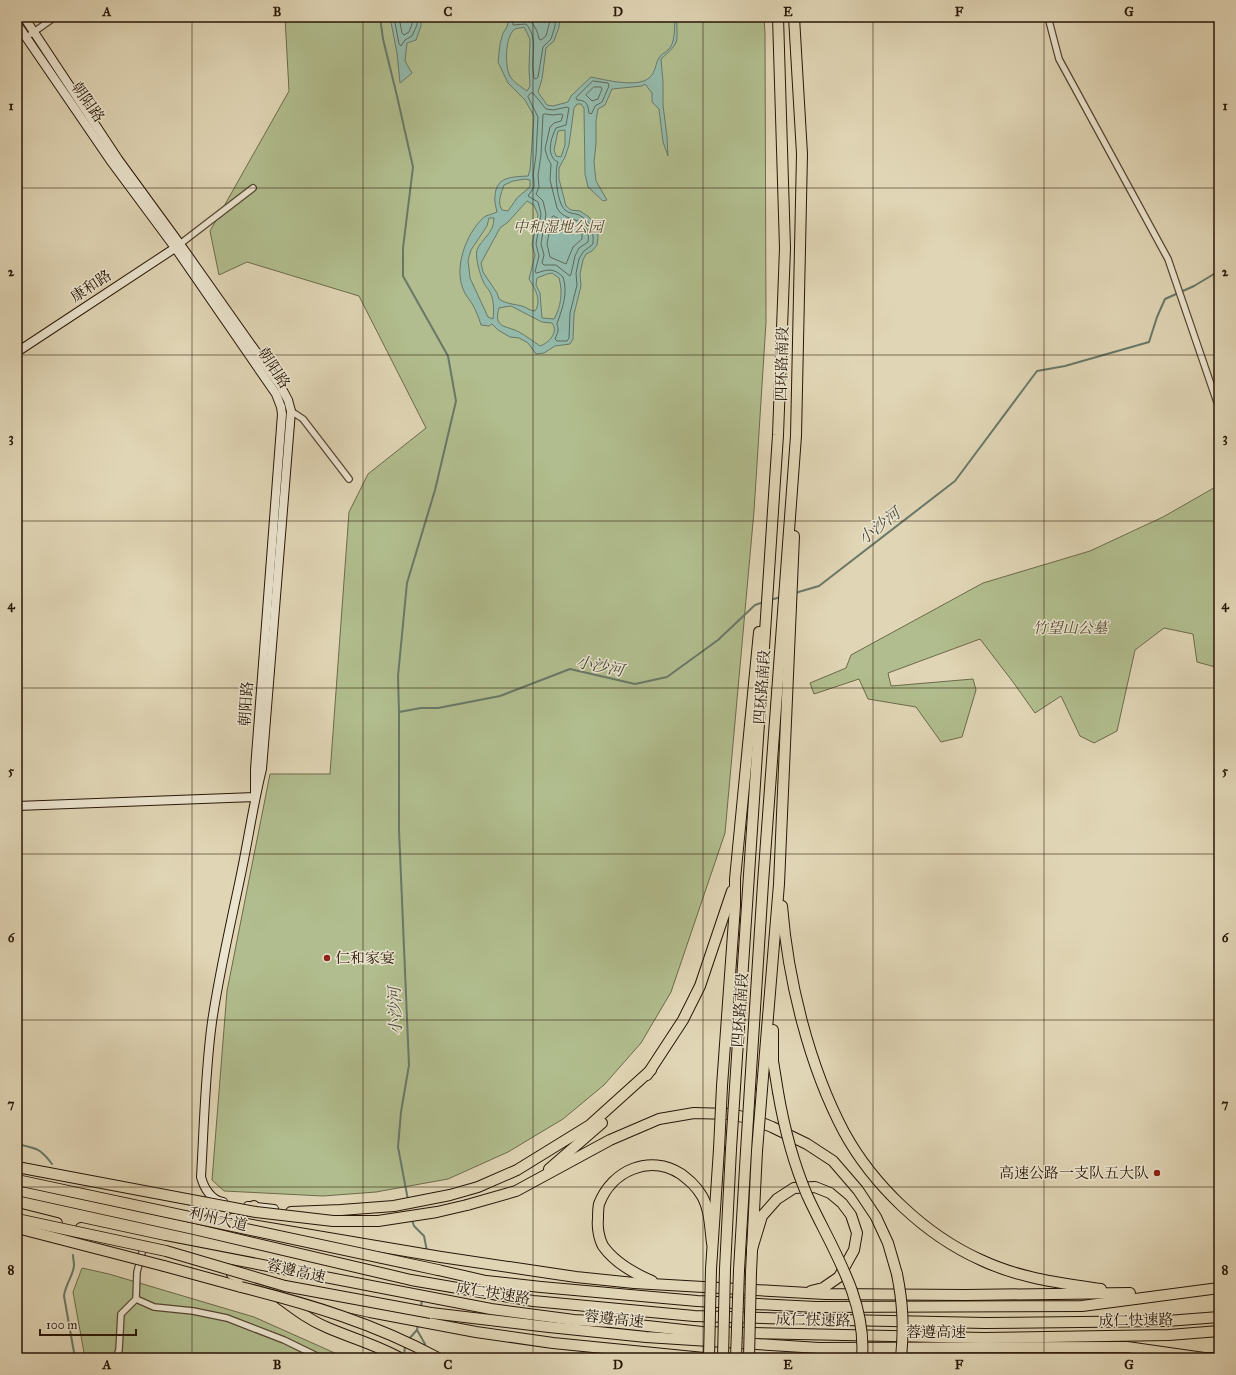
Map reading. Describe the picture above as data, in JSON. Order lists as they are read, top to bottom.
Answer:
{
  "streets": {
    "highway": [
      "四环路南段",
      "利州大道",
      "蓉遵高速",
      "成仁快速路"
    ],
    "main road": ["朝阳路", "康和路"]
  },
  "crossings": [
    ["朝阳路", "康和路"],
    ["利州大道", "成仁快速路"]
  ],
  "water": ["小沙河"],
  "parks": ["中和湿地公园", "竹望山公墓"],
  "places": ["仁和家宴", "高速公路一支队五大队"],
  "scale_bar": "100 m",
  "grid": {
    "columns": [
      "A",
      "B",
      "C",
      "D",
      "E",
      "F",
      "G"
    ],
    "rows": [
      "1",
      "2",
      "3",
      "4",
      "5",
      "6",
      "7",
      "8"
    ]
  }
}
